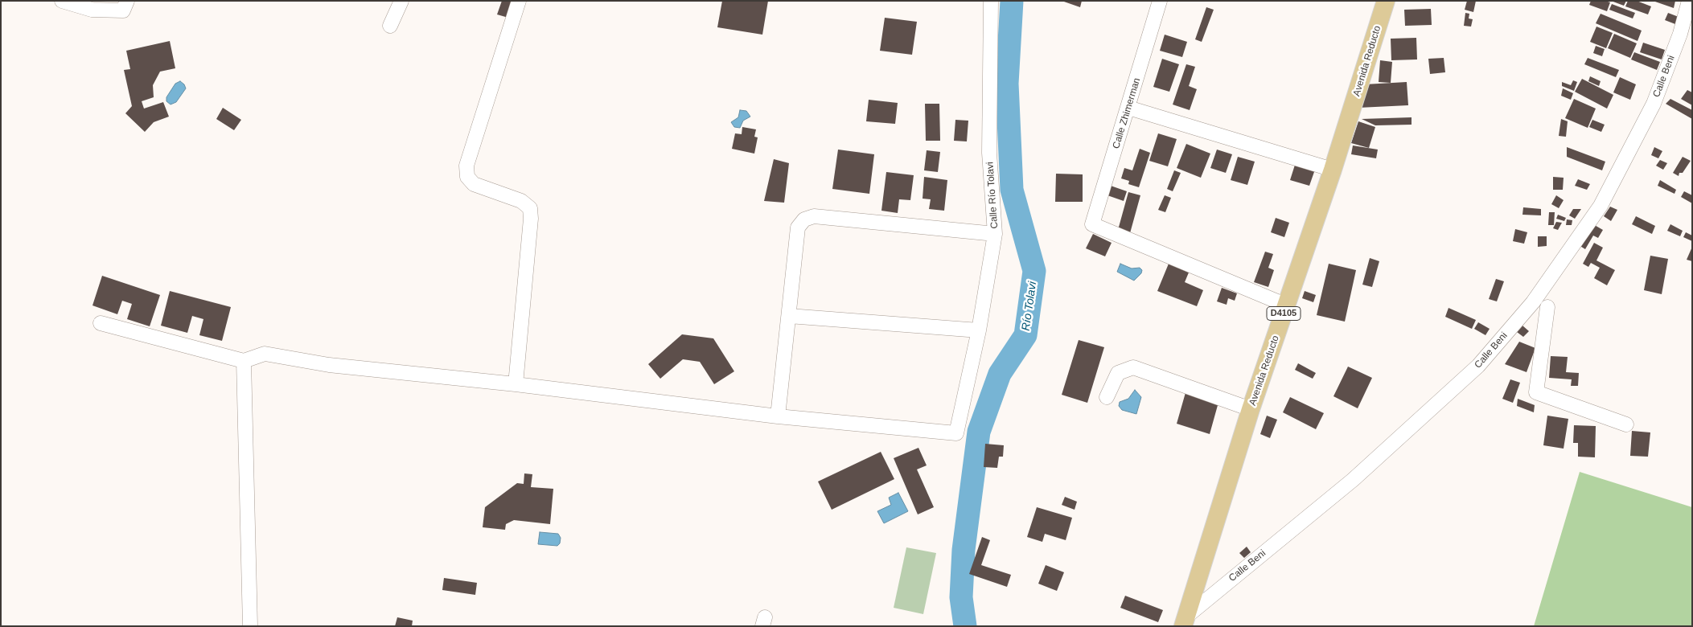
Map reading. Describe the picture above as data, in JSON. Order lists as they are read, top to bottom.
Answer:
{
  "streets": {
    "main road": ["Avenida Reducto", "D4105"],
    "street": ["Calle Beni", "Calle Zhimerman", "Calle Río Tolavi"]
  },
  "crossings": [
    ["Avenida Reducto", "Calle Beni"],
    ["Avenida Reducto", "Calle Zhimerman"]
  ],
  "water": ["Río Tolavi"]
}
